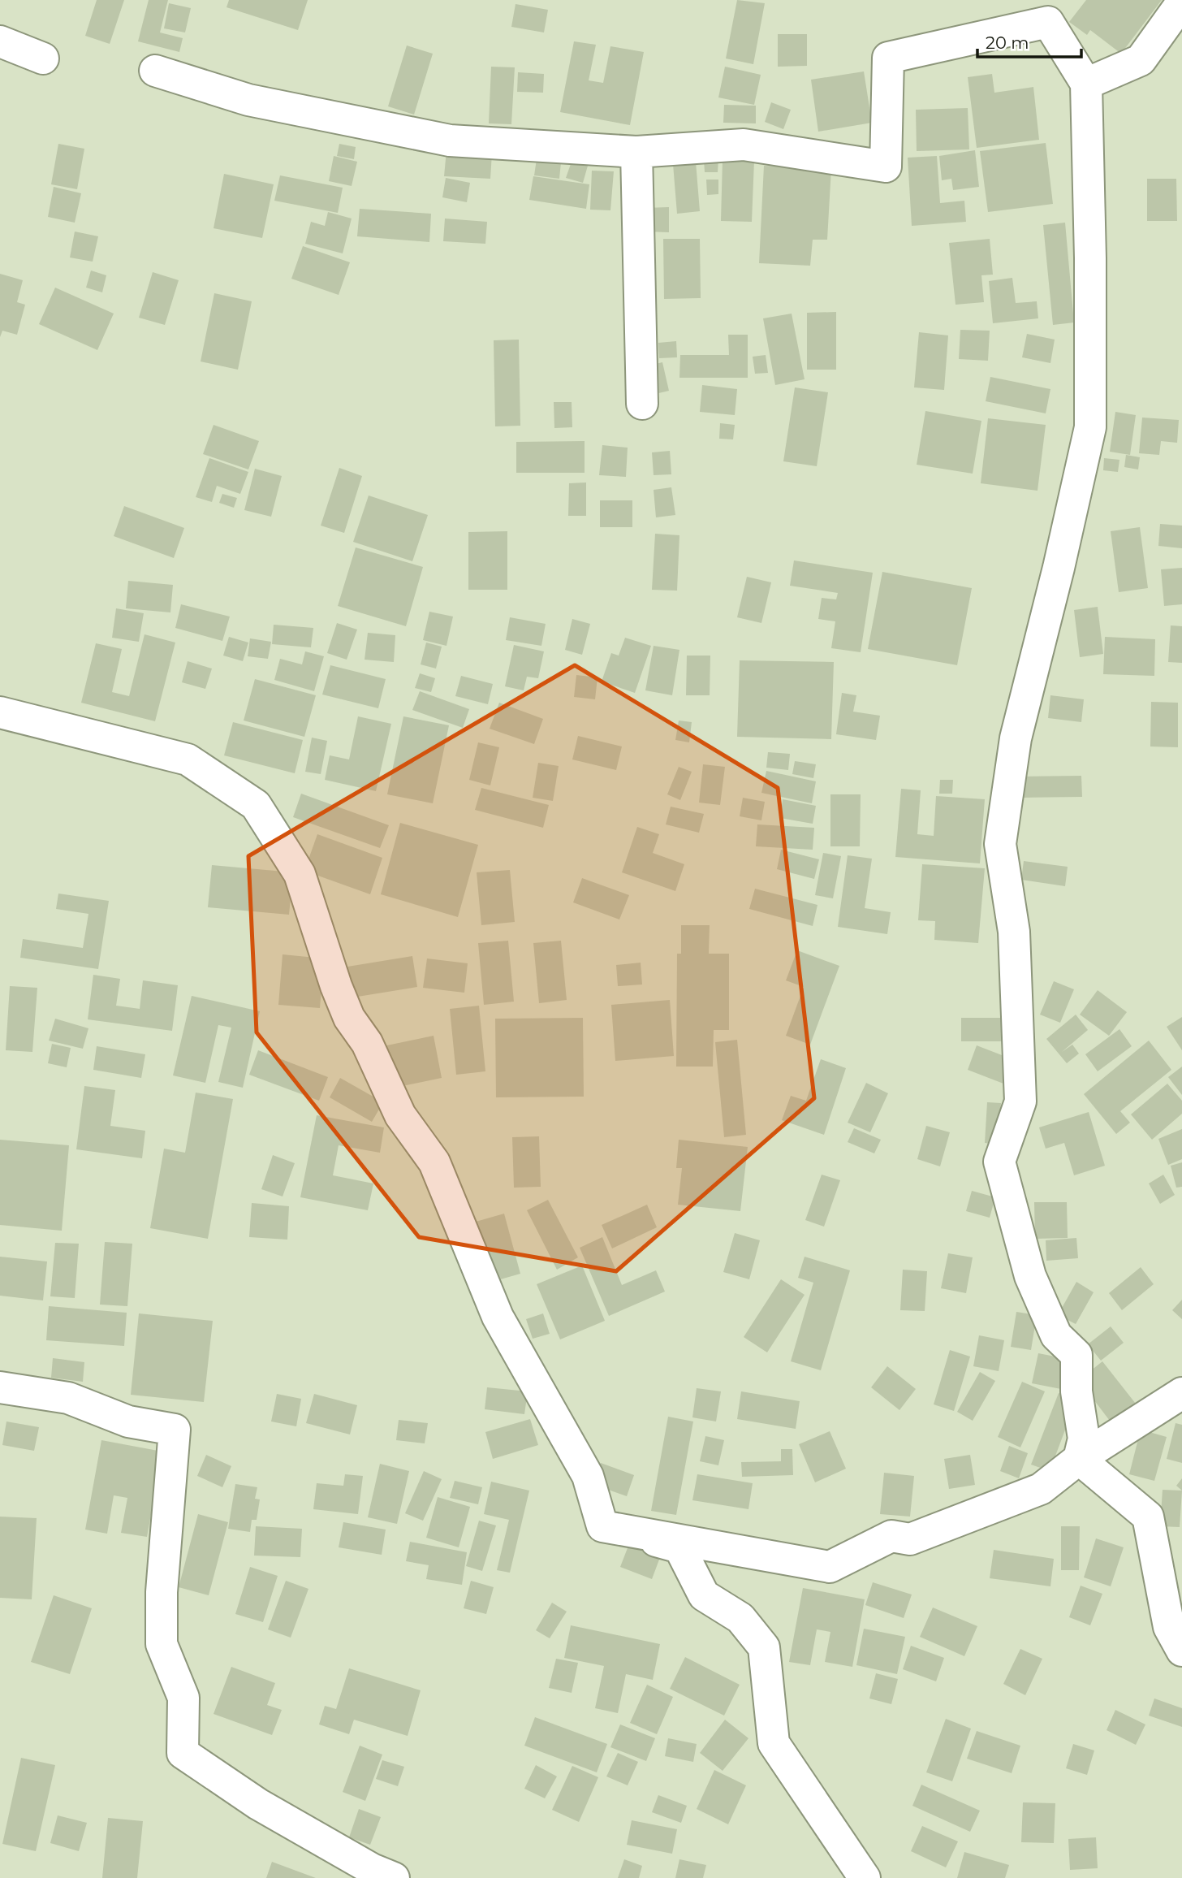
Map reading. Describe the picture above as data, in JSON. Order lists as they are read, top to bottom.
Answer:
{
  "scale_bar": "20 m"
}
